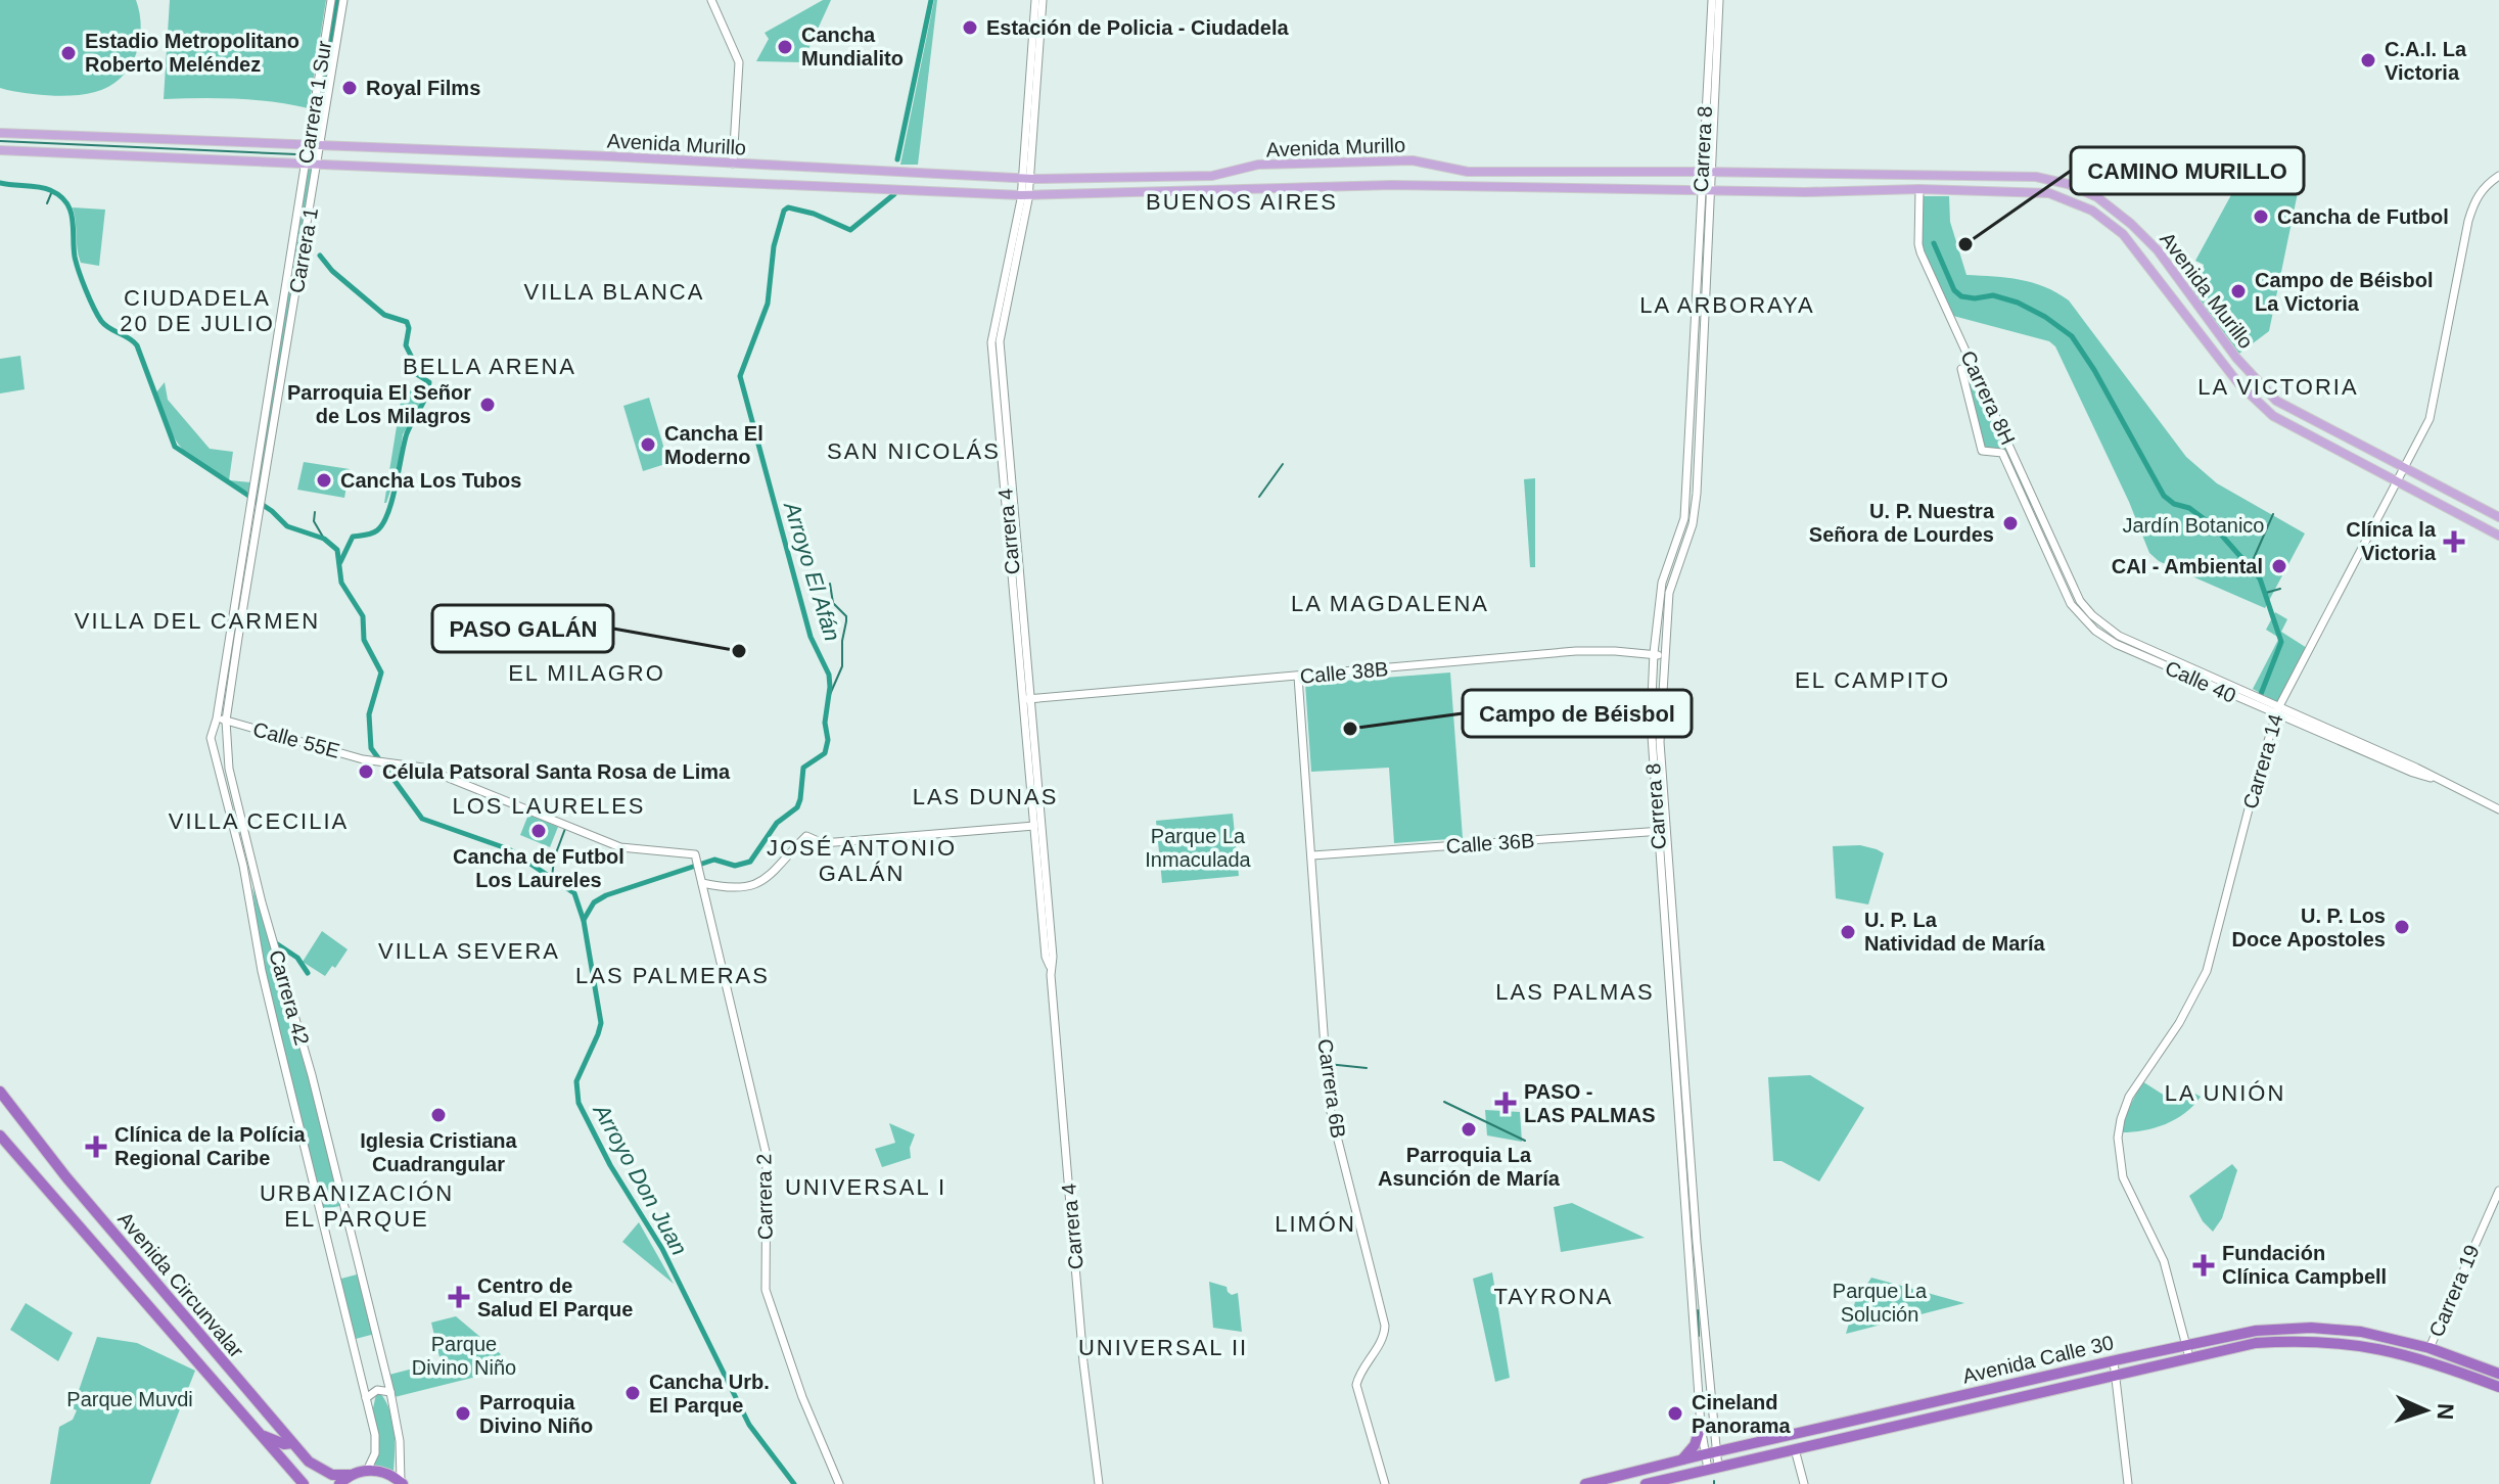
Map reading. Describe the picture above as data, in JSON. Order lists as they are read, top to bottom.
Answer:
{
  "streets": {
    "highway": ["Avenida Circunvalar", "Avenida Calle 30"],
    "main road": ["Avenida Murillo"],
    "street": [
      "Carrera 1 Sur",
      "Carrera 8",
      "Carrera 1",
      "Carrera 8H",
      "Carrera 4",
      "Calle 38B",
      "Calle 40",
      "Calle 55E",
      "Carrera 14",
      "Calle 36B",
      "Carrera 42",
      "Carrera 6B",
      "Carrera 2",
      "Carrera 19"
    ]
  },
  "crossings": [
    ["Carrera 1 Sur", "Avenida Murillo"],
    ["Carrera 1 Sur", "Carrera 42"],
    ["Avenida Murillo", "Carrera 8"],
    ["Avenida Murillo", "Carrera 1"],
    ["Avenida Murillo", "Carrera 8H"],
    ["Avenida Murillo", "Carrera 4"],
    ["Avenida Murillo", "Carrera 14"],
    ["Carrera 8", "Calle 38B"],
    ["Carrera 8", "Calle 36B"],
    ["Carrera 8", "Avenida Calle 30"],
    ["Carrera 1", "Carrera 42"],
    ["Carrera 8H", "Calle 40"],
    ["Carrera 4", "Calle 38B"],
    ["Calle 38B", "Carrera 6B"],
    ["Calle 40", "Carrera 14"],
    ["Calle 55E", "Carrera 42"],
    ["Calle 55E", "Carrera 2"],
    ["Carrera 14", "Avenida Calle 30"],
    ["Calle 36B", "Carrera 6B"],
    ["Carrera 19", "Avenida Calle 30"]
  ],
  "districts": [
    "BUENOS AIRES",
    "VILLA BLANCA",
    "CIUDADELA 20 DE JULIO",
    "LA ARBORAYA",
    "BELLA ARENA",
    "LA VICTORIA",
    "SAN NICOLÁS",
    "LA MAGDALENA",
    "VILLA DEL CARMEN",
    "EL MILAGRO",
    "EL CAMPITO",
    "LAS DUNAS",
    "LOS LAURELES",
    "VILLA CECILIA",
    "JOSÉ ANTONIO GALÁN",
    "VILLA SEVERA",
    "LAS PALMERAS",
    "LAS PALMAS",
    "LA UNIÓN",
    "UNIVERSAL I",
    "URBANIZACIÓN EL PARQUE",
    "LIMÓN",
    "TAYRONA",
    "UNIVERSAL II"
  ],
  "water": ["Arroyo El Afán", "Arroyo Don Juan"],
  "parks": [
    "Jardín Botanico",
    "Parque La Inmaculada",
    "Parque La Solución",
    "Parque Divino Niño",
    "Parque Muvdi"
  ],
  "places": {
    "other": [
      "Estación de Policia - Ciudadela",
      "Cancha Mundialito",
      "Estadio Metropolitano Roberto Meléndez",
      "C.A.I. La Victoria",
      "Royal Films",
      "Cancha de Futbol",
      "CAMINO MURILLO",
      "Campo de Béisbol La Victoria",
      "Parroquia El Señor de Los Milagros",
      "Cancha El Moderno",
      "Cancha Los Tubos",
      "U. P. Nuestra Señora de Lourdes",
      "CAI - Ambiental",
      "PASO GALÁN",
      "Campo de Béisbol",
      "Célula Patsoral Santa Rosa de Lima",
      "Cancha de Futbol Los Laureles",
      "U. P. Los Doce Apostoles",
      "U. P. La Natividad de María",
      "Iglesia Cristiana Cuadrangular",
      "Parroquia La Asunción de María",
      "Cancha Urb. El Parque",
      "Parroquia Divino Niño",
      "Cineland Panorama"
    ],
    "health": [
      "Clínica la Victoria",
      "PASO - LAS PALMAS",
      "Clínica de la Polícia Regional Caribe",
      "Fundación Clínica Campbell",
      "Centro de Salud El Parque"
    ]
  },
  "north": "right"
}
